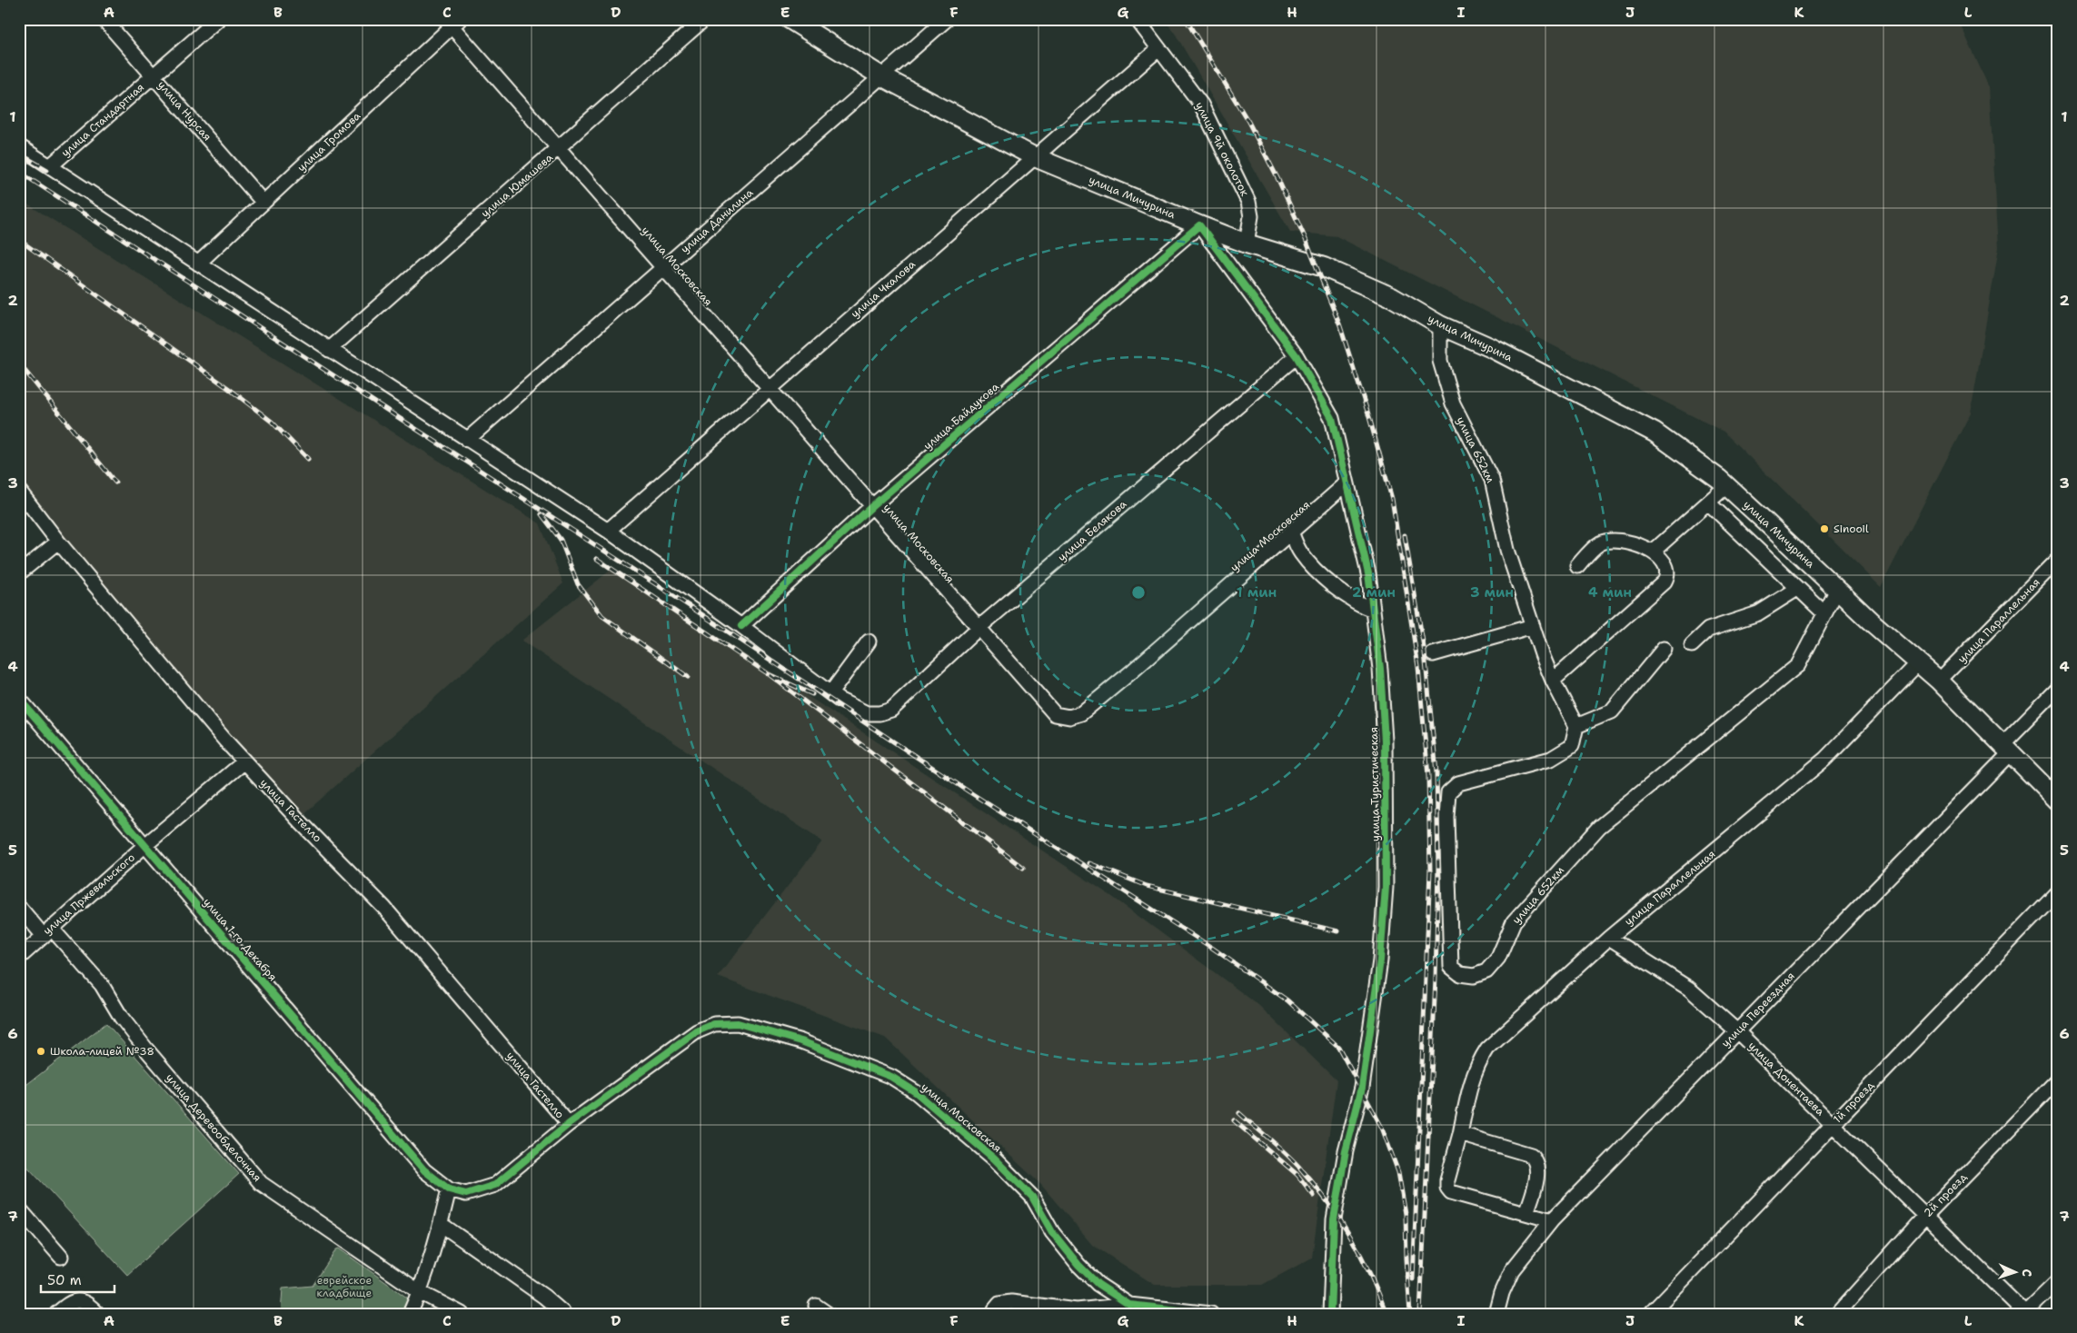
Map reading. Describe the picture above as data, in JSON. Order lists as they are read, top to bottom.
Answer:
{
  "streets": {
    "main road": ["улица Мичурина"],
    "street": [
      "улица Нурсая",
      "улица Стандартная",
      "улица Громова",
      "улица 9й околоток",
      "улица Юмашева",
      "улица Данилина",
      "улица Московская",
      "улица Чкалова",
      "улица Байдукова",
      "улица 652км",
      "улица Белякова",
      "улица Параллельная",
      "улица Туристическая",
      "улица Гастелло",
      "улица Пржевальского",
      "улица 1-го Декабря",
      "улица Переездная",
      "улица Донентаева",
      "1й проезд",
      "улица Деревообделочная",
      "2й проезд"
    ]
  },
  "crossings": [
    ["улица Нурсая", "улица Стандартная"],
    ["улица Нурсая", "улица Громова"],
    ["улица Громова", "улица Московская"],
    ["улица 9й околоток", "улица Мичурина"],
    ["улица 9й околоток", "улица Чкалова"],
    ["улица Юмашева", "улица Московская"],
    ["улица Мичурина", "улица Данилина"],
    ["улица Мичурина", "улица Чкалова"],
    ["улица Мичурина", "улица Байдукова"],
    ["улица Мичурина", "улица 652км"],
    ["улица Мичурина", "улица Параллельная"],
    ["улица Мичурина", "улица Туристическая"],
    ["улица Мичурина", "улица Переездная"],
    ["улица Данилина", "улица Московская"],
    ["улица Московская", "улица Чкалова"],
    ["улица Московская", "улица Байдукова"],
    ["улица Московская", "улица Белякова"],
    ["улица Московская", "улица Туристическая"],
    ["улица Московская", "улица Гастелло"],
    ["улица Московская", "улица 1-го Декабря"],
    ["улица Байдукова", "улица Туристическая"],
    ["улица Белякова", "улица Туристическая"],
    ["улица Параллельная", "улица Донентаева"],
    ["улица Гастелло", "улица Пржевальского"],
    ["улица Пржевальского", "улица 1-го Декабря"],
    ["улица Пржевальского", "улица Деревообделочная"],
    ["улица Переездная", "улица Донентаева"],
    ["улица Донентаева", "1й проезд"],
    ["улица Донентаева", "2й проезд"]
  ],
  "parks": ["еврейское кладбище"],
  "places": ["Sinooil", "Школа-лицей №38"],
  "scale_bar": "50 m",
  "north": "right",
  "grid": {
    "columns": [
      "A",
      "B",
      "C",
      "D",
      "E",
      "F",
      "G",
      "H",
      "I",
      "J",
      "K",
      "L"
    ],
    "rows": [
      "1",
      "2",
      "3",
      "4",
      "5",
      "6",
      "7"
    ]
  },
  "rings": [
    "1 мин",
    "2 мин",
    "3 мин",
    "4 мин"
  ]
}
